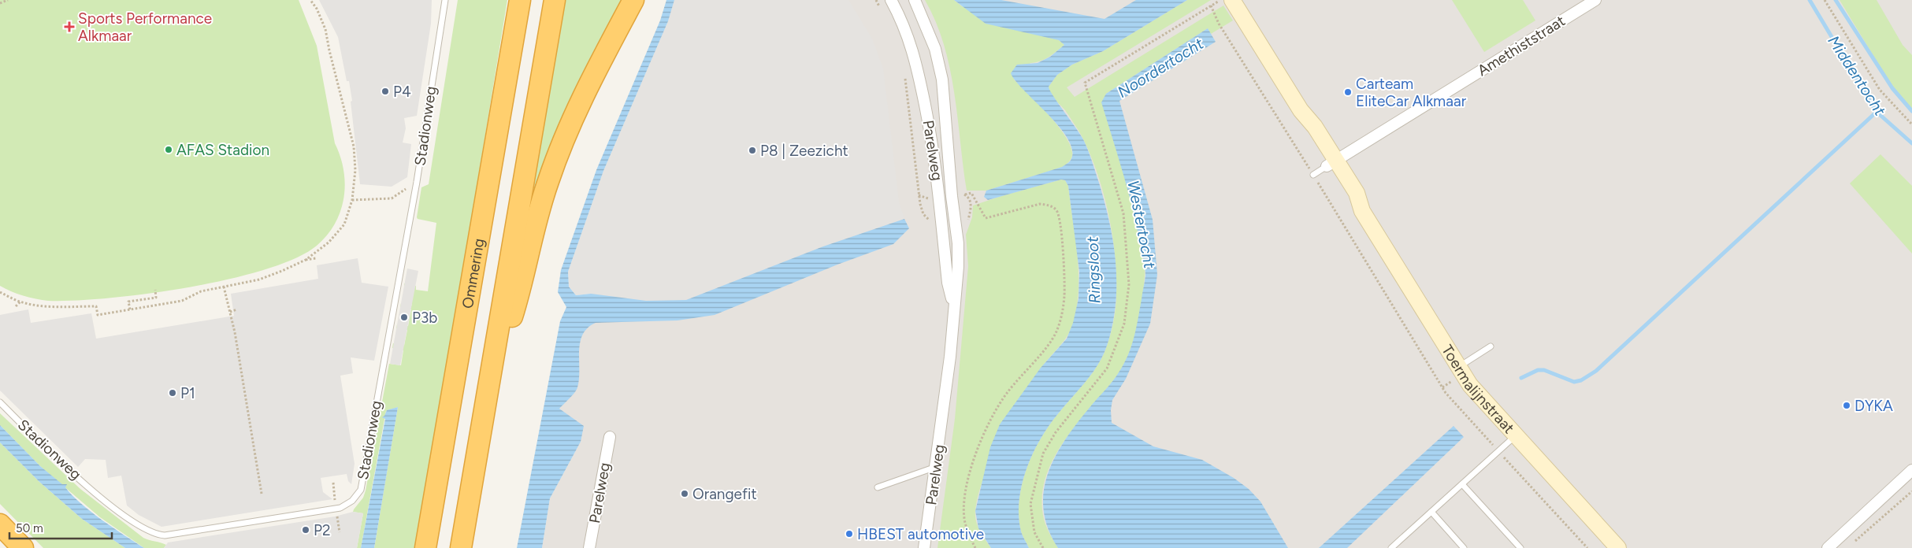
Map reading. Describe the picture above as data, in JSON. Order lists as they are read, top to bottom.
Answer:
{
  "streets": {
    "highway": ["Ommering"],
    "street": ["Amethiststraat", "Parelweg", "Toermalijnstraat"],
    "lane": ["Stadionweg"]
  },
  "crossings": [
    ["Amethiststraat", "Toermalijnstraat"]
  ],
  "water": [
    "Noordertocht",
    "Middentocht",
    "Westertocht",
    "Ringsloot"
  ],
  "places": {
    "health": ["Sports Performance Alkmaar"],
    "other": [
      "P4",
      "Carteam EliteCar Alkmaar",
      "AFAS Stadion",
      "P8 | Zeezicht",
      "P3b",
      "P1",
      "DYKA",
      "Orangefit",
      "P2",
      "HBEST automotive"
    ]
  },
  "scale_bar": "50 m"
}
